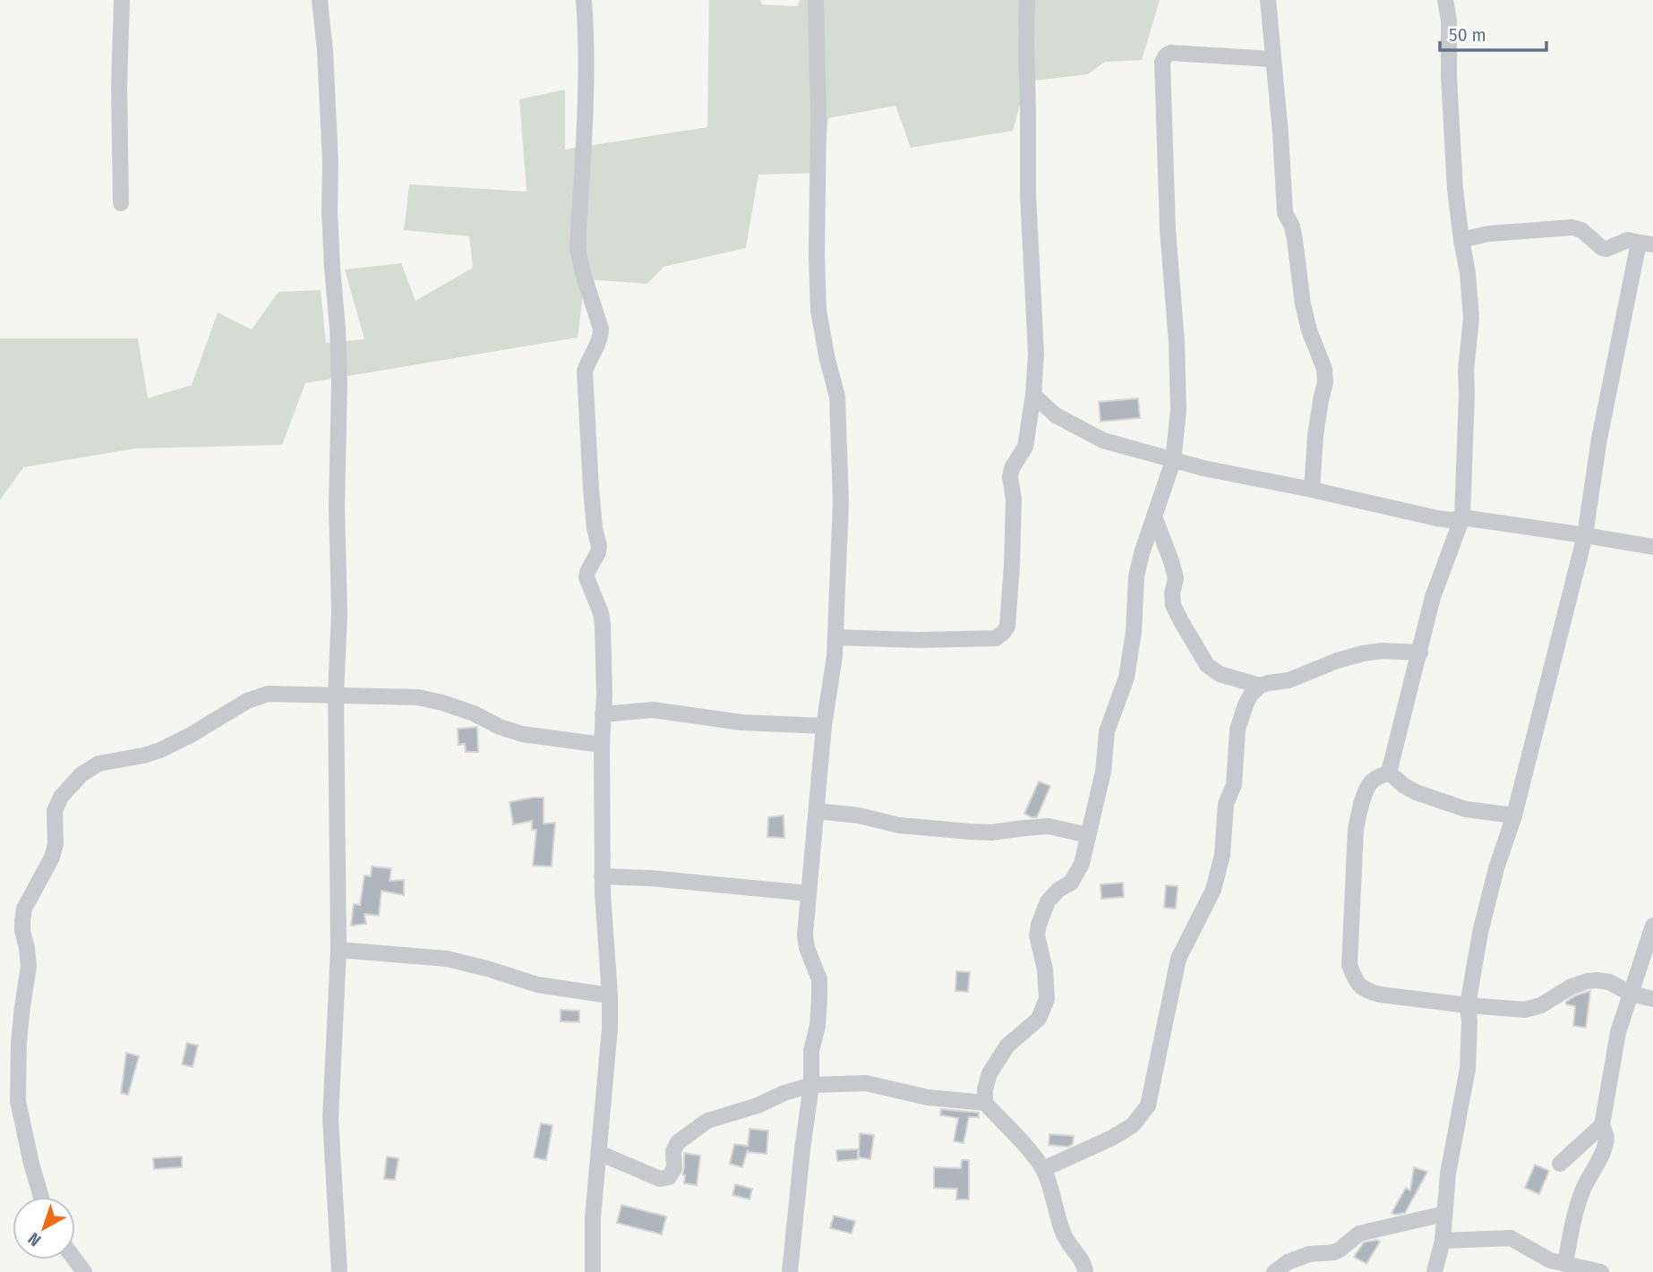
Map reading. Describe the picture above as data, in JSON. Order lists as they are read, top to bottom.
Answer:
{
  "scale_bar": "50 m",
  "north": "bottom left"
}
